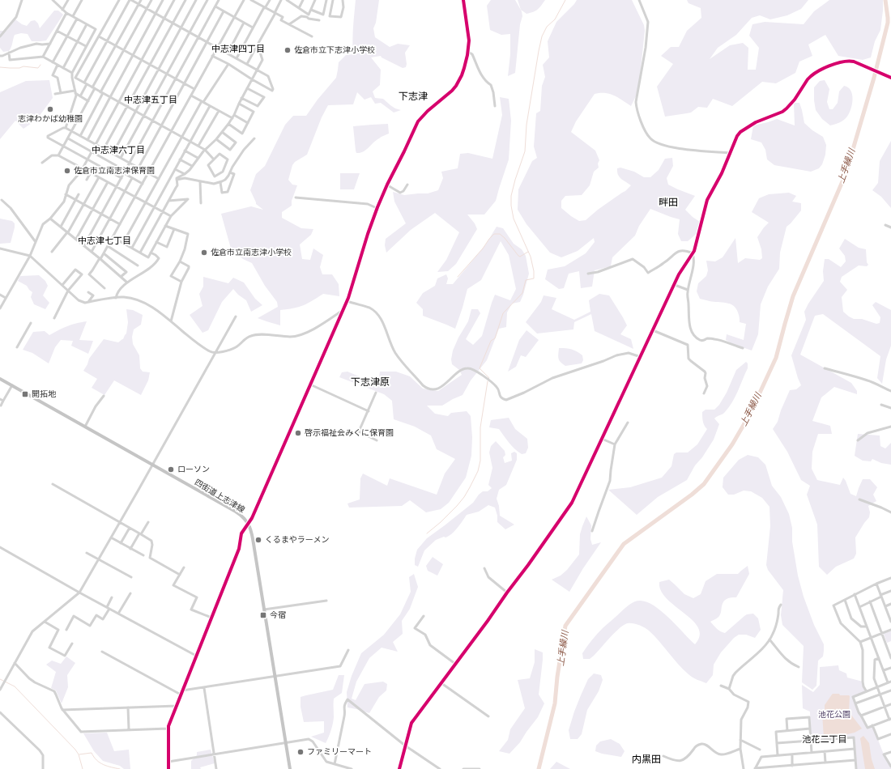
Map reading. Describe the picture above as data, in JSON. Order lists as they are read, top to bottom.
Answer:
{
  "streets": {
    "main road": ["四街道上志津線"]
  },
  "districts": [
    "中志津四丁目",
    "下志津",
    "中志津五丁目",
    "中志津六丁目",
    "畔田",
    "中志津七丁目",
    "下志津原",
    "池花二丁目",
    "内黒田"
  ],
  "water": ["上手繰川"],
  "parks": ["池花公園"],
  "places": {
    "other": [
      "佐倉市立下志津小学校",
      "志津わかば幼稚園",
      "佐倉市立南志津保育園",
      "佐倉市立南志津小学校",
      "啓示福祉会みくに保育園",
      "ローソン",
      "くるまやラーメン",
      "ファミリーマート"
    ],
    "transit": ["開拓地", "今宿"]
  }
}
